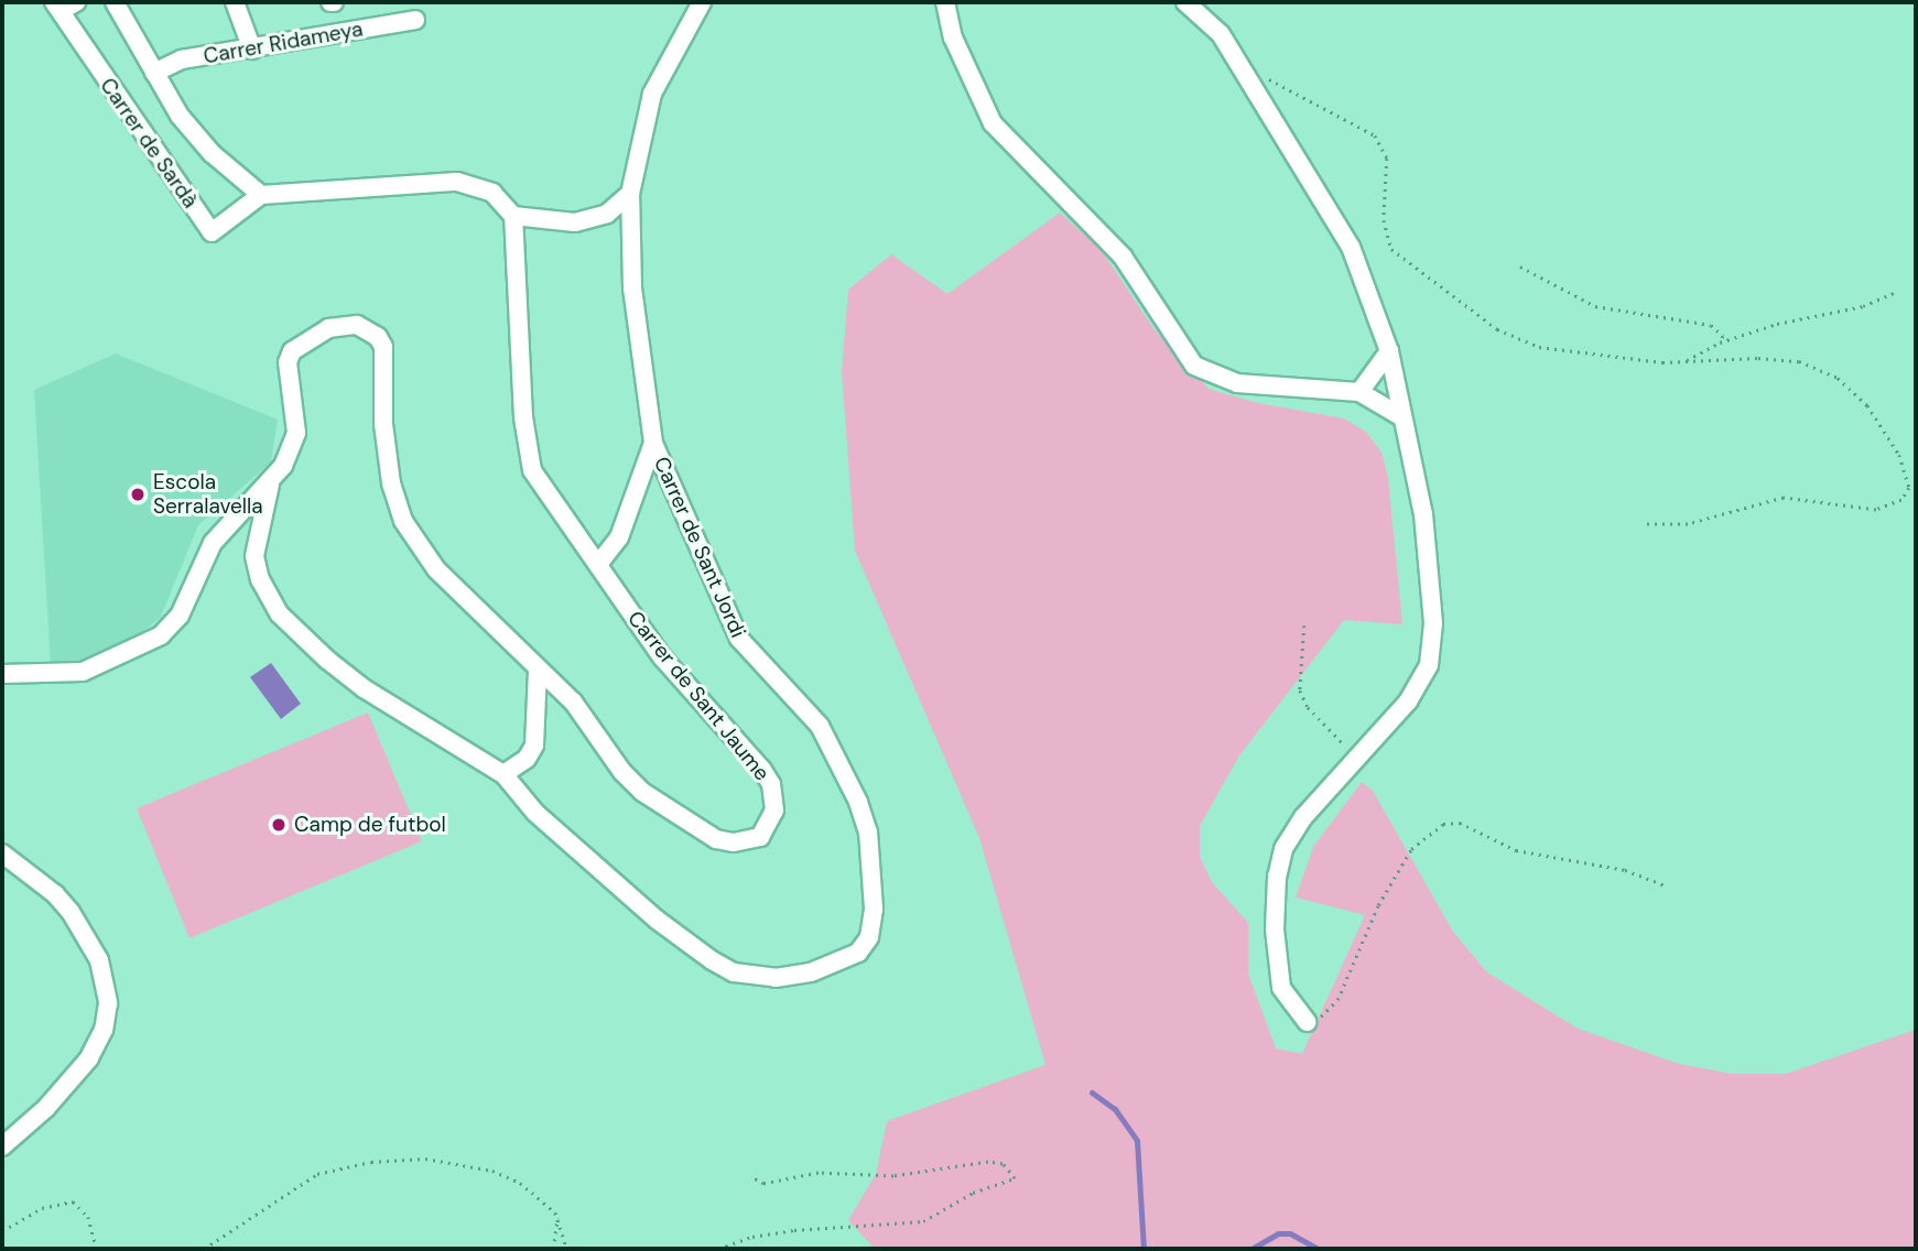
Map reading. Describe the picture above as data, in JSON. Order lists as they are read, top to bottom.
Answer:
{
  "streets": {
    "street": [
      "Carrer Ridameya",
      "Carrer de Sardà",
      "Carrer de Sant Jordi",
      "Carrer de Sant Jaume"
    ]
  },
  "crossings": [
    ["Carrer de Sant Jordi", "Carrer de Sant Jaume"]
  ],
  "places": ["Escola Serralavella", "Camp de futbol"]
}
